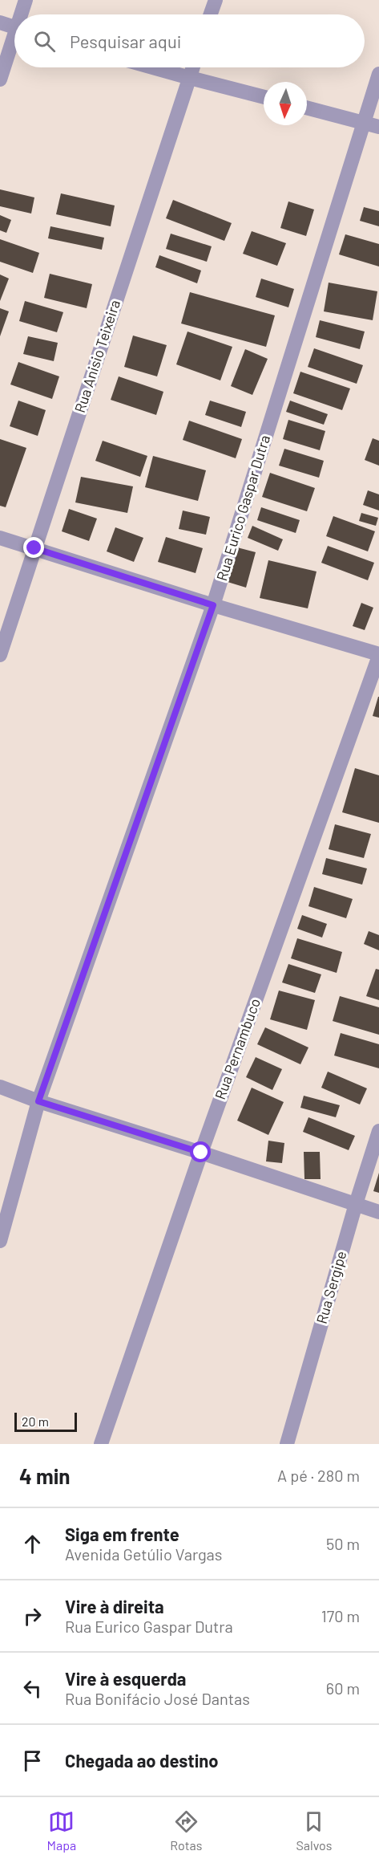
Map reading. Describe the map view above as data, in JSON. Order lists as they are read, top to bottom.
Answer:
{
  "streets": {
    "street": [
      "Rua Anisio Teixeira",
      "Rua Eurico Gaspar Dutra",
      "Rua Pernambuco",
      "Rua Sergipe"
    ]
  },
  "scale_bar": "20 m",
  "north": "bottom",
  "page": {
    "search": "Pesquisar aqui",
    "scale": "20 m",
    "heading": ["4 min", "A pé · 280 m"],
    "list": [
      ["Siga em frente", "Avenida Getúlio Vargas", "50 m"],
      ["Vire à direita", "Rua Eurico Gaspar Dutra", "170 m"],
      ["Vire à esquerda", "Rua Bonifácio José Dantas", "60 m"],
      "Chegada ao destino"
    ],
    "nav": ["Mapa", "Rotas", "Salvos"]
  }
}
